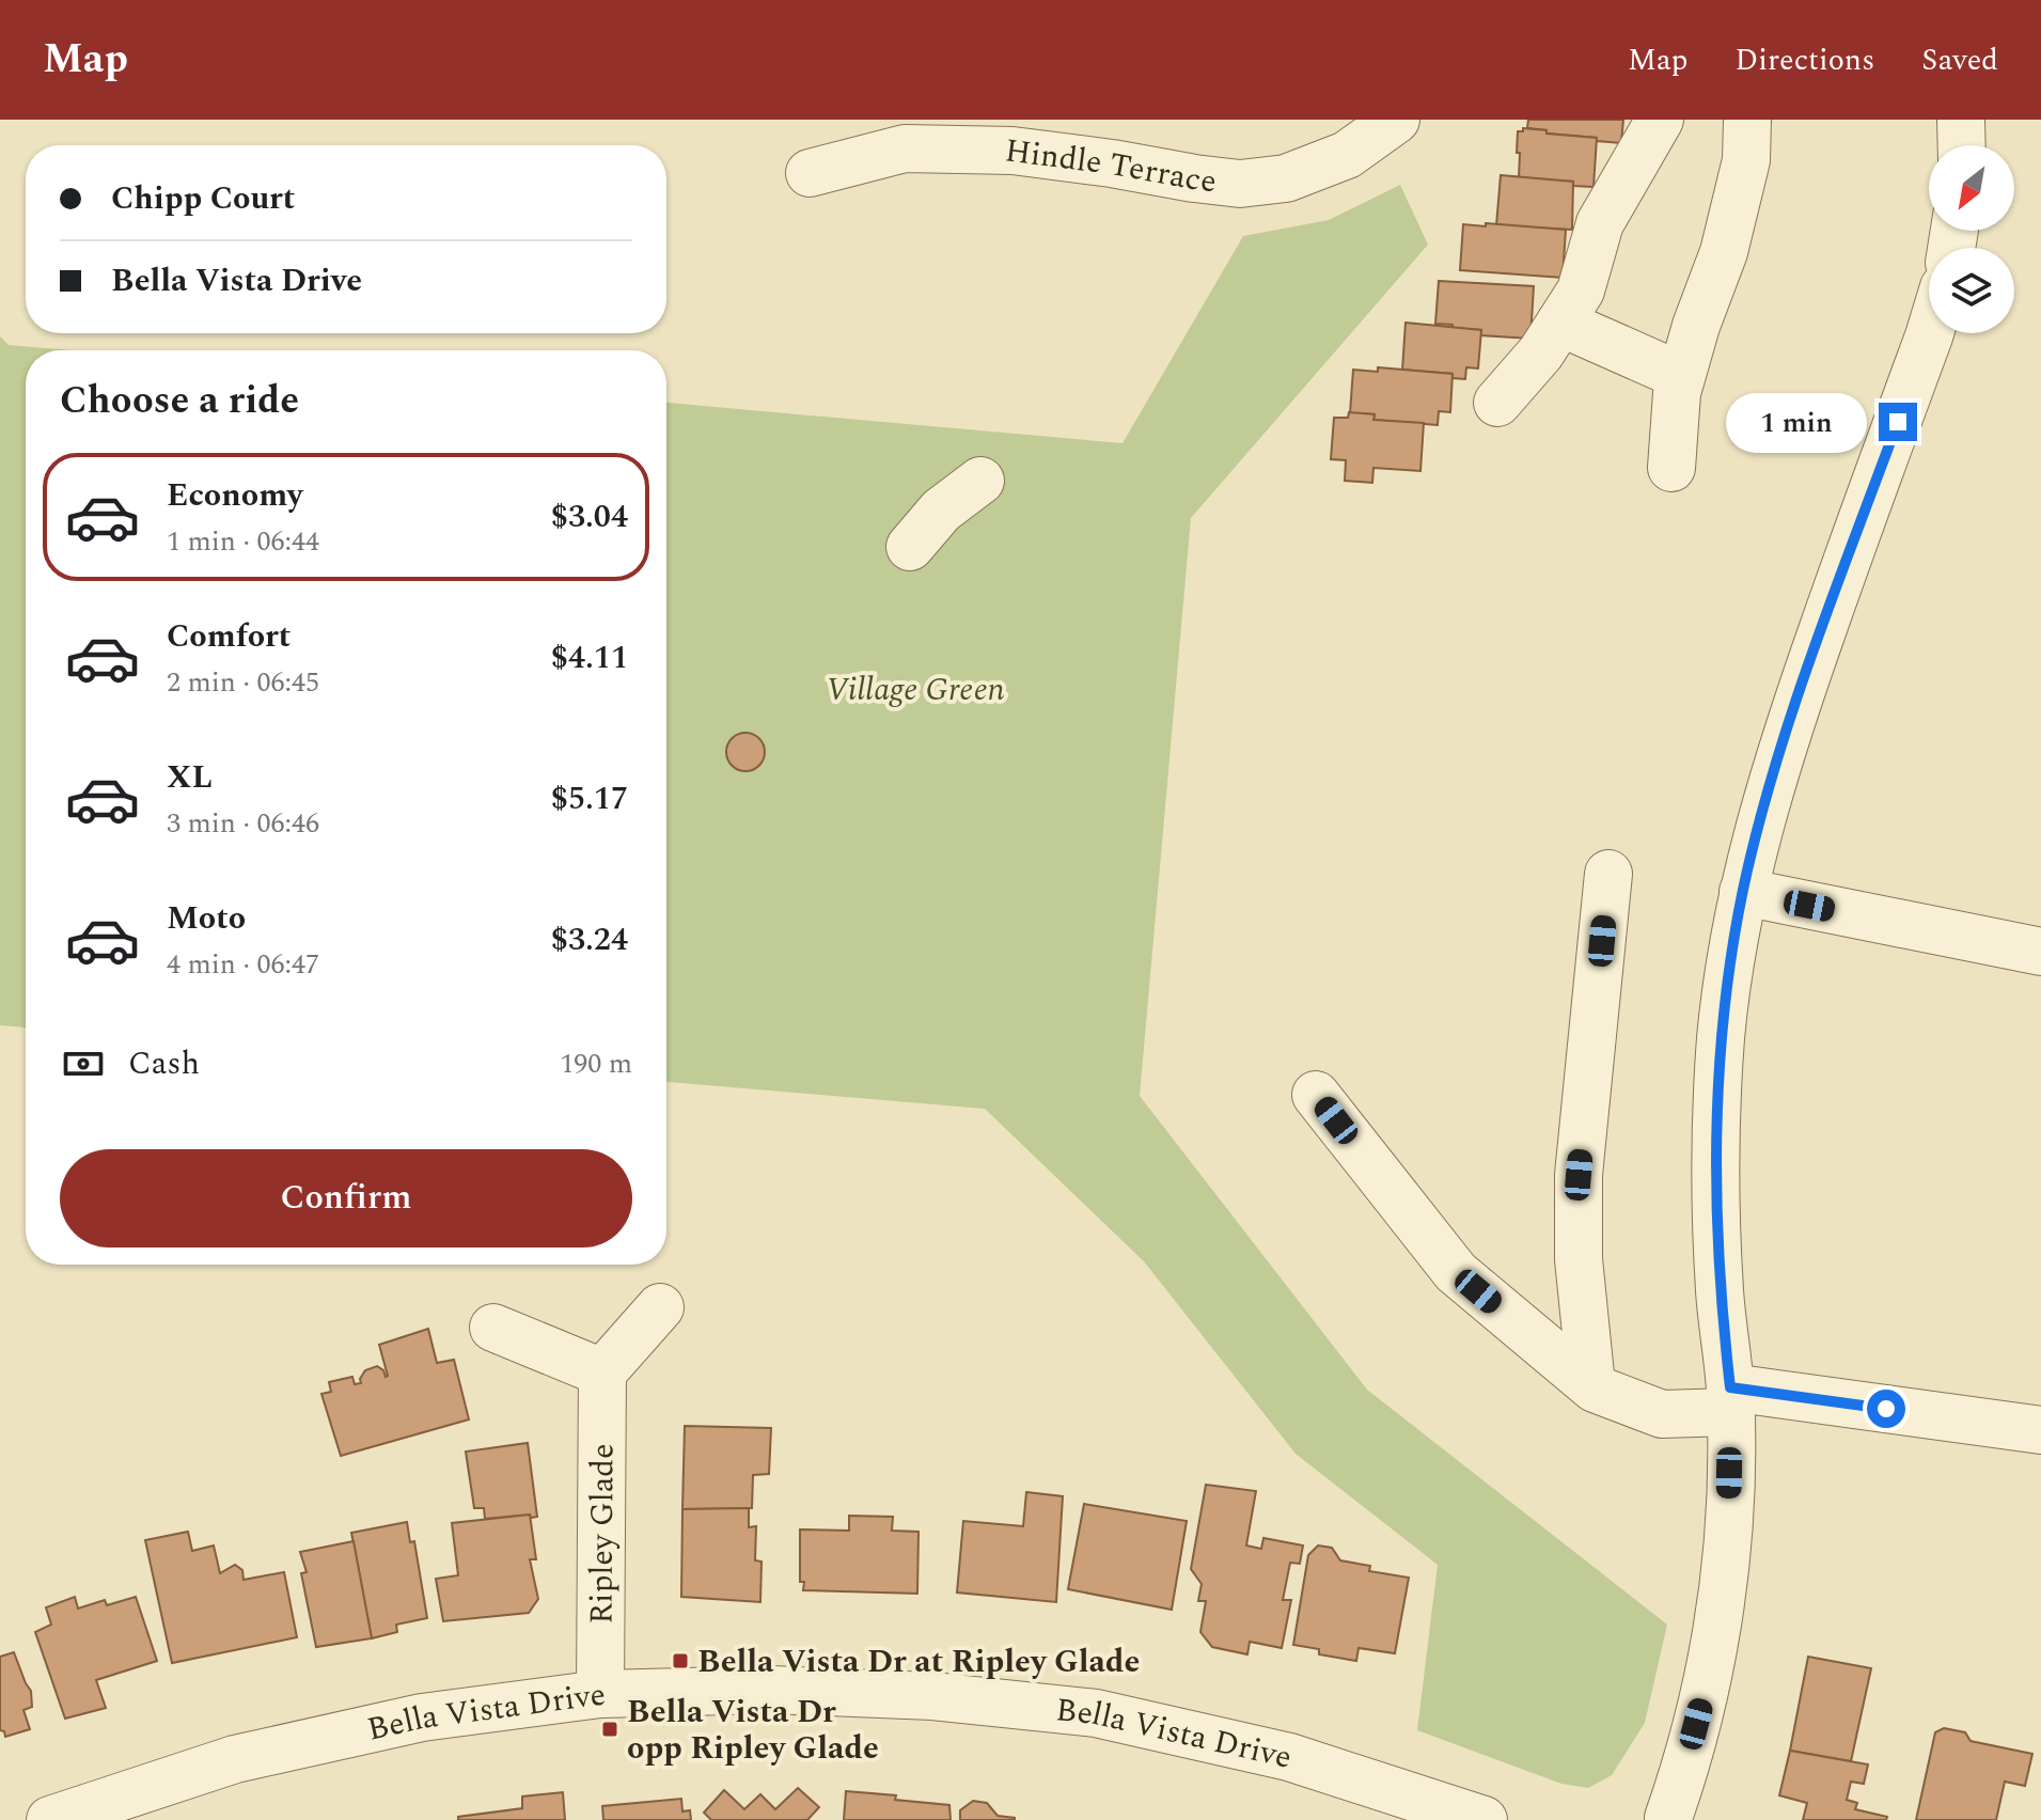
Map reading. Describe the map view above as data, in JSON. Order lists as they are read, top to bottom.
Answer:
{
  "streets": {
    "street": ["Hindle Terrace", "Ripley Glade", "Bella Vista Drive"]
  },
  "crossings": [
    ["Ripley Glade", "Bella Vista Drive"]
  ],
  "parks": ["Village Green"],
  "places": {
    "transit": ["Bella Vista Dr at Ripley Glade", "Bella Vista Dr opp Ripley Glade"]
  },
  "north": "bottom left",
  "page": {
    "header": "Map",
    "nav": ["Map", "Directions", "Saved"],
    "banner": ["Chipp Court", "Bella Vista Drive"],
    "heading": "Choose a ride",
    "bubble": "1 min",
    "list": [
      {
        "name": "Economy",
        "note": "1 min · 06:44",
        "value": "$3.04"
      },
      {
        "name": "Comfort",
        "note": "2 min · 06:45",
        "value": "$4.11"
      },
      {
        "name": "XL",
        "note": "3 min · 06:46",
        "value": "$5.17"
      },
      {
        "name": "Moto",
        "note": "4 min · 06:47",
        "value": "$3.24"
      }
    ],
    "pay": ["Cash", "190 m"],
    "buttons": "Confirm"
  }
}
